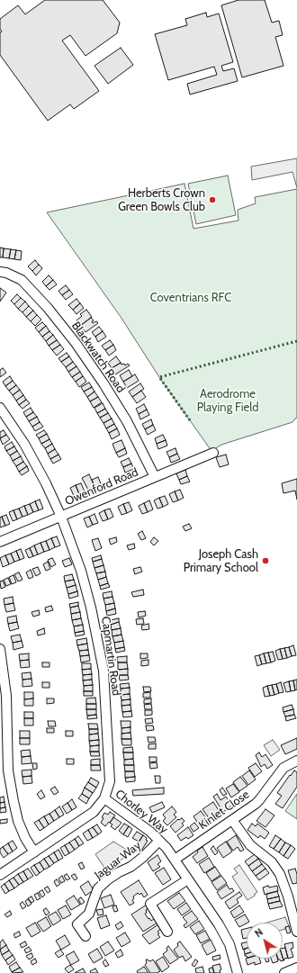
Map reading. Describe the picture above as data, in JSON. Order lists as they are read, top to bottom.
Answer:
{
  "streets": {
    "street": [
      "Blackwatch Road",
      "Owenford Road",
      "Capmartin Road",
      "Kinlet Close",
      "Chorley Way",
      "Jaguar Way"
    ]
  },
  "crossings": [
    ["Blackwatch Road", "Owenford Road"],
    ["Owenford Road", "Capmartin Road"],
    ["Capmartin Road", "Chorley Way"],
    ["Kinlet Close", "Chorley Way"],
    ["Chorley Way", "Jaguar Way"]
  ],
  "parks": ["Coventrians RFC", "Aerodrome Playing Field"],
  "places": ["Herberts Crown Green Bowls Club", "Joseph Cash Primary School"],
  "north": "top left"
}
